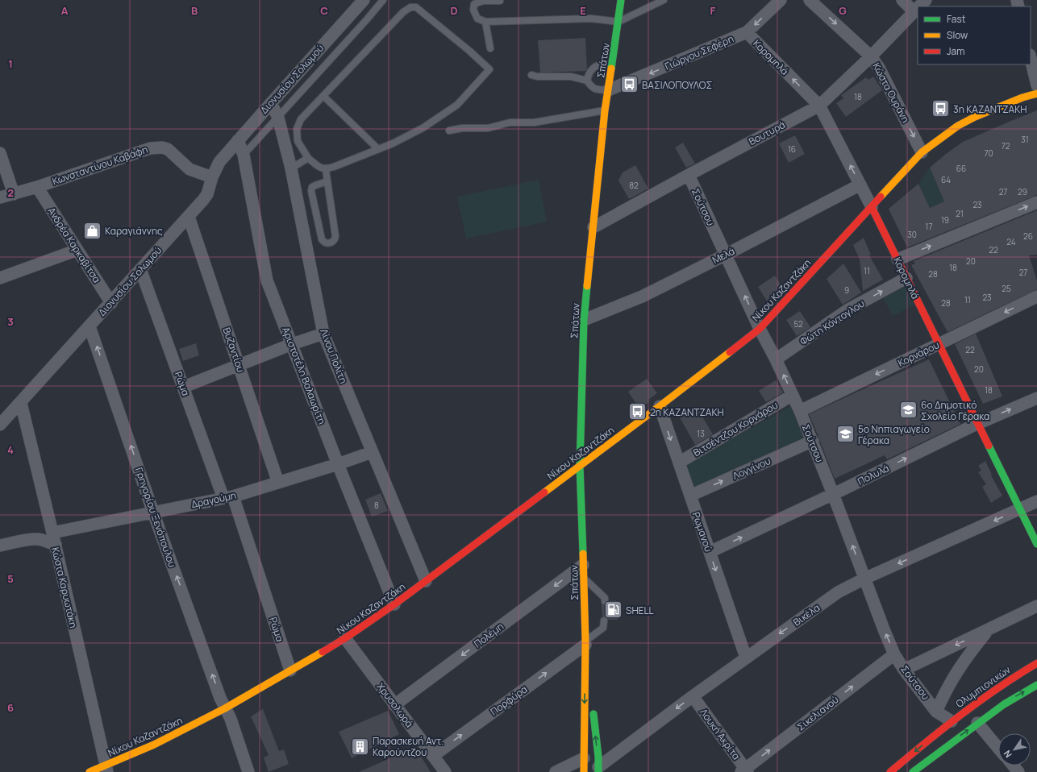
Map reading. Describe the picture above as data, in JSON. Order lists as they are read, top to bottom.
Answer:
{
  "streets": {
    "street": [
      "Γιώργου Σεφέρη",
      "Κορομηλά",
      "Σπάτων",
      "Διονυσίου Σολωμού",
      "Κώστα Ουράνη",
      "Βουτυρά",
      "Κωνσταντίνου Καβάφη",
      "Σούτσου",
      "Ανδρέα Καρκαβίτσα",
      "Μελά",
      "Νίκου Καζαντζάκη",
      "Φώτη Κόντογλου",
      "Βυζαντίου",
      "Κορνάρου",
      "Λίνου Πολίτη",
      "Αριστοτέλη Βαλαωρίτη",
      "Ρώμα",
      "Βιτσέντζου Κορνάρου",
      "Λογγίνου",
      "Πολυλά",
      "Δραγούμη",
      "Γρηγορίου Ξενόπουλου",
      "Ρωμανού",
      "Κώστα Καρυωτάκη",
      "Βικέλα",
      "Πολέμη",
      "Ολυμπιονικών",
      "Πορφύρα",
      "Χρυσολωρά",
      "Σικελιανού",
      "Λουκή Ακρίτα"
    ]
  },
  "crossings": [
    ["Γιώργου Σεφέρη", "Κορομηλά"],
    ["Γιώργου Σεφέρη", "Σπάτων"],
    ["Κορομηλά", "Βουτυρά"],
    ["Κορομηλά", "Μελά"],
    ["Κορομηλά", "Νίκου Καζαντζάκη"],
    ["Κορομηλά", "Φώτη Κόντογλου"],
    ["Κορομηλά", "Κορνάρου"],
    ["Κορομηλά", "Πολυλά"],
    ["Κορομηλά", "Βικέλα"],
    ["Σπάτων", "Βουτυρά"],
    ["Σπάτων", "Μελά"],
    ["Σπάτων", "Νίκου Καζαντζάκη"],
    ["Σπάτων", "Βικέλα"],
    ["Σπάτων", "Πολέμη"],
    ["Σπάτων", "Πορφύρα"],
    ["Διονυσίου Σολωμού", "Κωνσταντίνου Καβάφη"],
    ["Διονυσίου Σολωμού", "Ανδρέα Καρκαβίτσα"],
    ["Διονυσίου Σολωμού", "Βυζαντίου"],
    ["Διονυσίου Σολωμού", "Λίνου Πολίτη"],
    ["Διονυσίου Σολωμού", "Αριστοτέλη Βαλαωρίτη"],
    ["Διονυσίου Σολωμού", "Ρώμα"],
    ["Διονυσίου Σολωμού", "Γρηγορίου Ξενόπουλου"],
    ["Διονυσίου Σολωμού", "Κώστα Καρυωτάκη"],
    ["Κώστα Ουράνη", "Βουτυρά"],
    ["Κώστα Ουράνη", "Νίκου Καζαντζάκη"],
    ["Βουτυρά", "Σούτσου"],
    ["Κωνσταντίνου Καβάφη", "Ανδρέα Καρκαβίτσα"],
    ["Σούτσου", "Μελά"],
    ["Σούτσου", "Νίκου Καζαντζάκη"],
    ["Σούτσου", "Φώτη Κόντογλου"],
    ["Σούτσου", "Κορνάρου"],
    ["Σούτσου", "Βιτσέντζου Κορνάρου"],
    ["Σούτσου", "Λογγίνου"],
    ["Σούτσου", "Πολυλά"],
    ["Σούτσου", "Βικέλα"],
    ["Σούτσου", "Ολυμπιονικών"],
    ["Σούτσου", "Σικελιανού"],
    ["Νίκου Καζαντζάκη", "Λίνου Πολίτη"],
    ["Νίκου Καζαντζάκη", "Αριστοτέλη Βαλαωρίτη"],
    ["Νίκου Καζαντζάκη", "Ρώμα"],
    ["Νίκου Καζαντζάκη", "Γρηγορίου Ξενόπουλου"],
    ["Νίκου Καζαντζάκη", "Ρωμανού"],
    ["Νίκου Καζαντζάκη", "Κώστα Καρυωτάκη"],
    ["Νίκου Καζαντζάκη", "Χρυσολωρά"],
    ["Βυζαντίου", "Δραγούμη"],
    ["Λίνου Πολίτη", "Δραγούμη"],
    ["Αριστοτέλη Βαλαωρίτη", "Δραγούμη"],
    ["Ρώμα", "Δραγούμη"],
    ["Βιτσέντζου Κορνάρου", "Ρωμανού"],
    ["Λογγίνου", "Ρωμανού"],
    ["Πολυλά", "Ρωμανού"],
    ["Δραγούμη", "Γρηγορίου Ξενόπουλου"],
    ["Δραγούμη", "Κώστα Καρυωτάκη"],
    ["Ρωμανού", "Βικέλα"],
    ["Βικέλα", "Λουκή Ακρίτα"],
    ["Πολέμη", "Χρυσολωρά"],
    ["Πορφύρα", "Χρυσολωρά"],
    ["Σικελιανού", "Λουκή Ακρίτα"]
  ],
  "one_way": [
    "Γιώργου Σεφέρη",
    "Κώστα Ουράνη",
    "Σούτσου",
    "Φώτη Κόντογλου",
    "Λογγίνου",
    "Πολυλά",
    "Γρηγορίου Ξενόπουλου",
    "Ρωμανού",
    "Πολέμη",
    "Πορφύρα",
    "Σικελιανού"
  ],
  "places": {
    "bus stop": ["ΒΑΣΙΛΟΠΟΥΛΟΣ", "3η ΚΑΖΑΝΤΖΑΚΗ", "2η ΚΑΖΑΝΤΖΑΚΗ"],
    "shop": ["Καραγιάννης"],
    "school or university": ["6ο Δημοτικό Σχολείο Γέρακα", "5ο Νηπιαγωγείο Γέρακα"],
    "fuel station": ["SHELL"],
    "building": ["Παρασκευή Αντ. Καρούντζου"]
  },
  "house_numbers": [
    "18",
    "31",
    "72",
    "16",
    "70",
    "66",
    "64",
    "82",
    "27",
    "29",
    "23",
    "21",
    "19",
    "17",
    "30",
    "26",
    "24",
    "22",
    "20",
    "18",
    "11",
    "27",
    "28",
    "25",
    "9",
    "23",
    "11",
    "28",
    "52",
    "22",
    "20",
    "18",
    "13",
    "8"
  ],
  "legend": ["Fast", "Slow", "Jam"],
  "north": "bottom left",
  "grid": {
    "columns": [
      "A",
      "B",
      "C",
      "D",
      "E",
      "F",
      "G"
    ],
    "rows": [
      "1",
      "2",
      "3",
      "4",
      "5",
      "6"
    ]
  }
}
